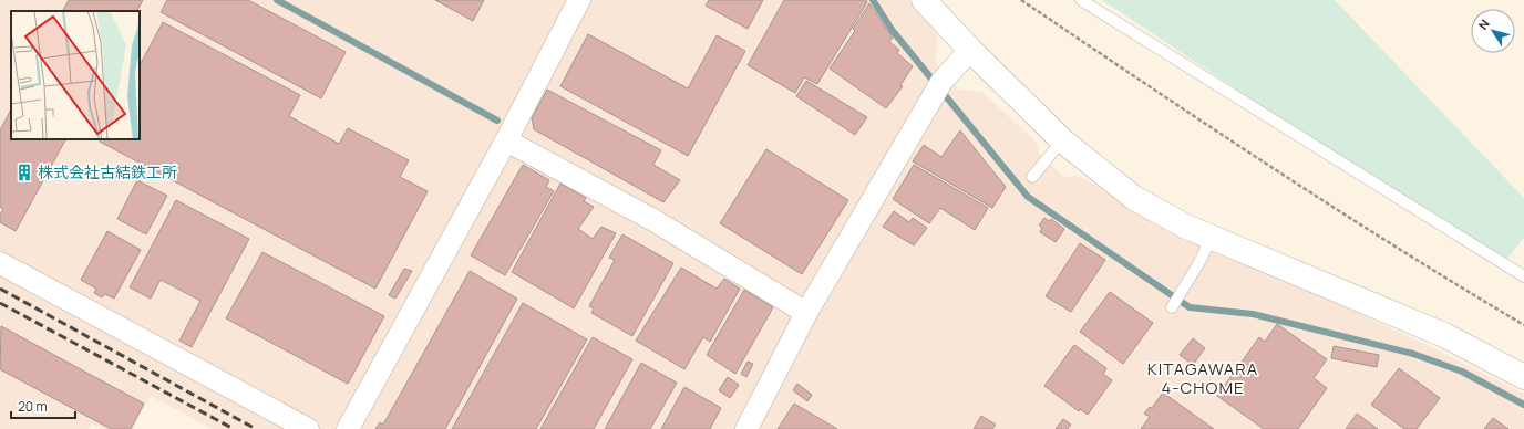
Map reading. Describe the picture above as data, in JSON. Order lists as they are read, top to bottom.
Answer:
{
  "districts": ["KITAGAWARA 4-CHOME"],
  "places": {
    "building": ["株式会社古結鉄工所"]
  },
  "scale_bar": "20 m",
  "north": "top left"
}
